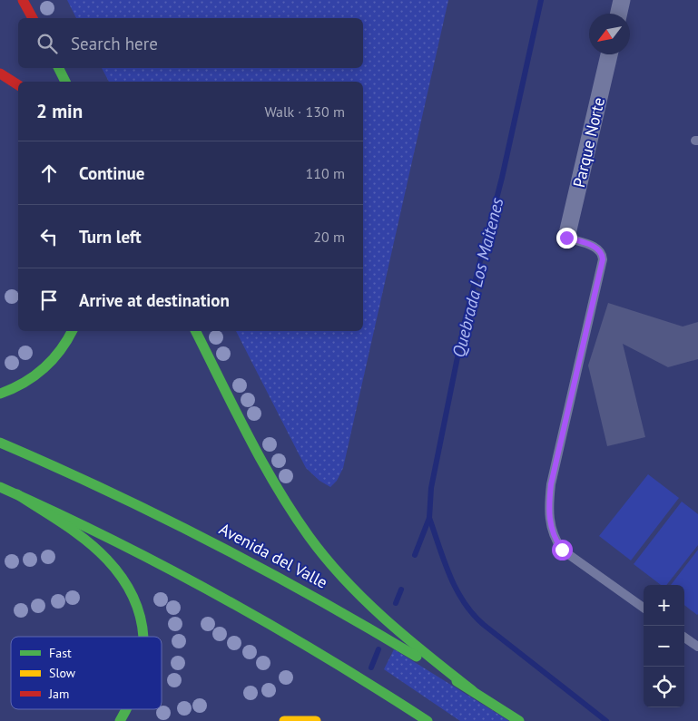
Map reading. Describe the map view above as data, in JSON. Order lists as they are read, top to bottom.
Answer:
{
  "streets": {
    "main road": ["Avenida del Valle"],
    "street": ["Parque Norte"]
  },
  "water": ["Quebrada Los Maitenes"],
  "legend": ["Fast", "Slow", "Jam"],
  "north": "bottom left",
  "page": {
    "search": "Search here",
    "heading": ["2 min", "Walk · 130 m"],
    "list": [
      ["Continue", "110 m"],
      ["Turn left", "20 m"],
      "Arrive at destination"
    ],
    "map_buttons": ["+", "−"]
  }
}
